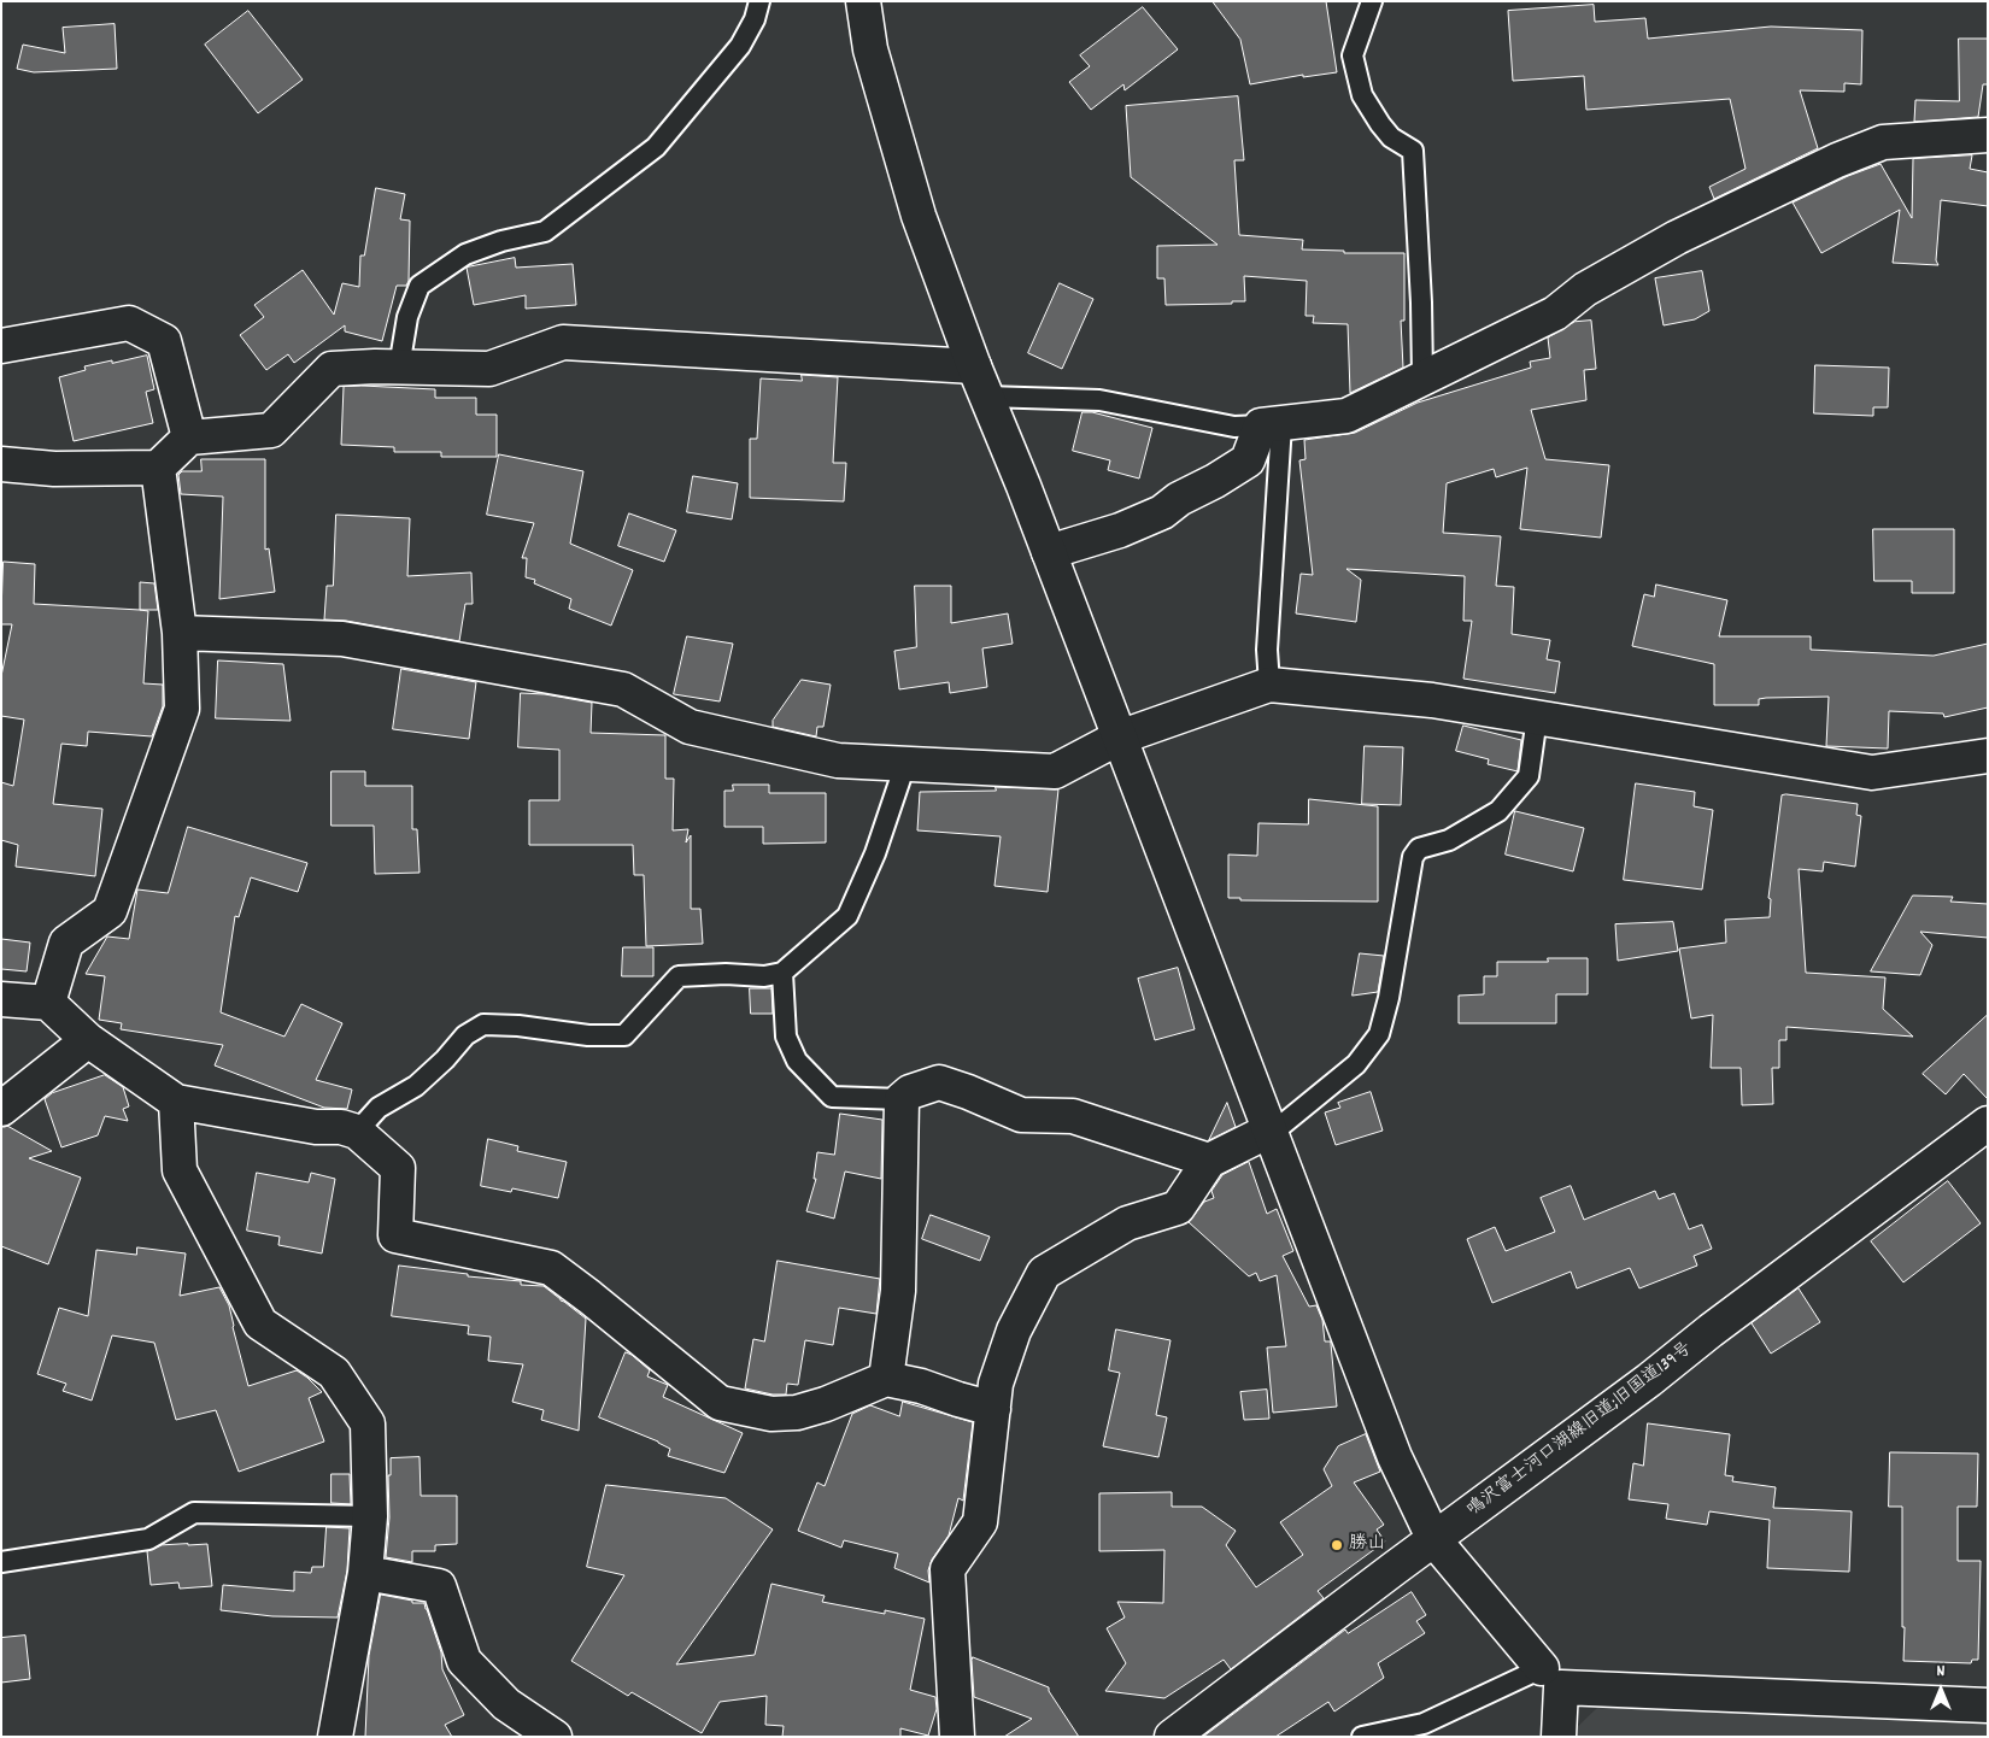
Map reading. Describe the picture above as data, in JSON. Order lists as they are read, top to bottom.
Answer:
{
  "streets": {
    "street": ["鳴沢富士河口湖線旧道;旧国道139号"]
  },
  "places": ["勝山"],
  "north": "top"
}
